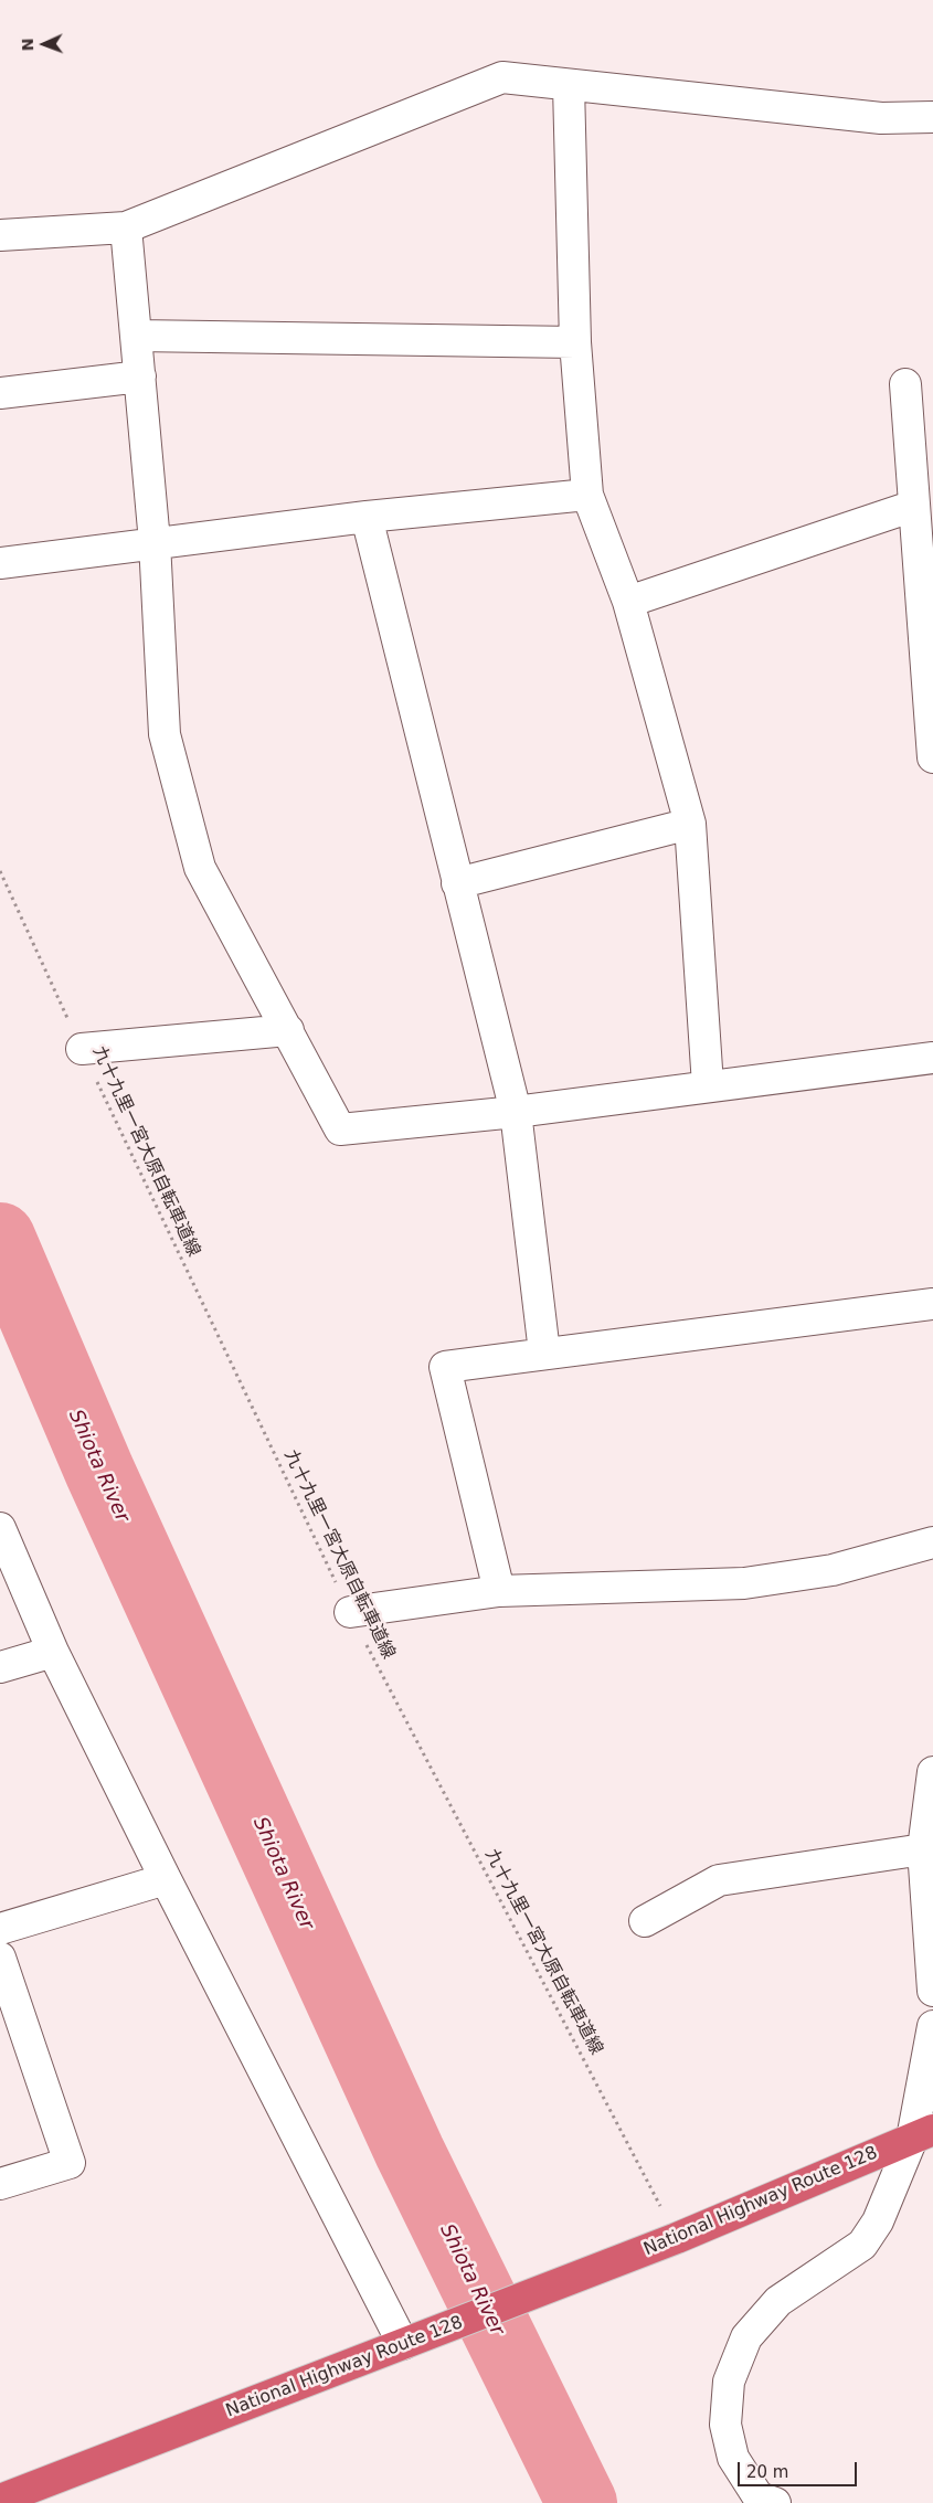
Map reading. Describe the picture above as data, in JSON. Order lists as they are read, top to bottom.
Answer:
{
  "streets": {
    "highway": ["National Highway Route 128"],
    "path": ["九十九里一宮大原自転車道線"]
  },
  "crossings": [
    ["九十九里一宮大原自転車道線", "National Highway Route 128"]
  ],
  "water": ["Shiota River"],
  "scale_bar": "20 m",
  "north": "left"
}
